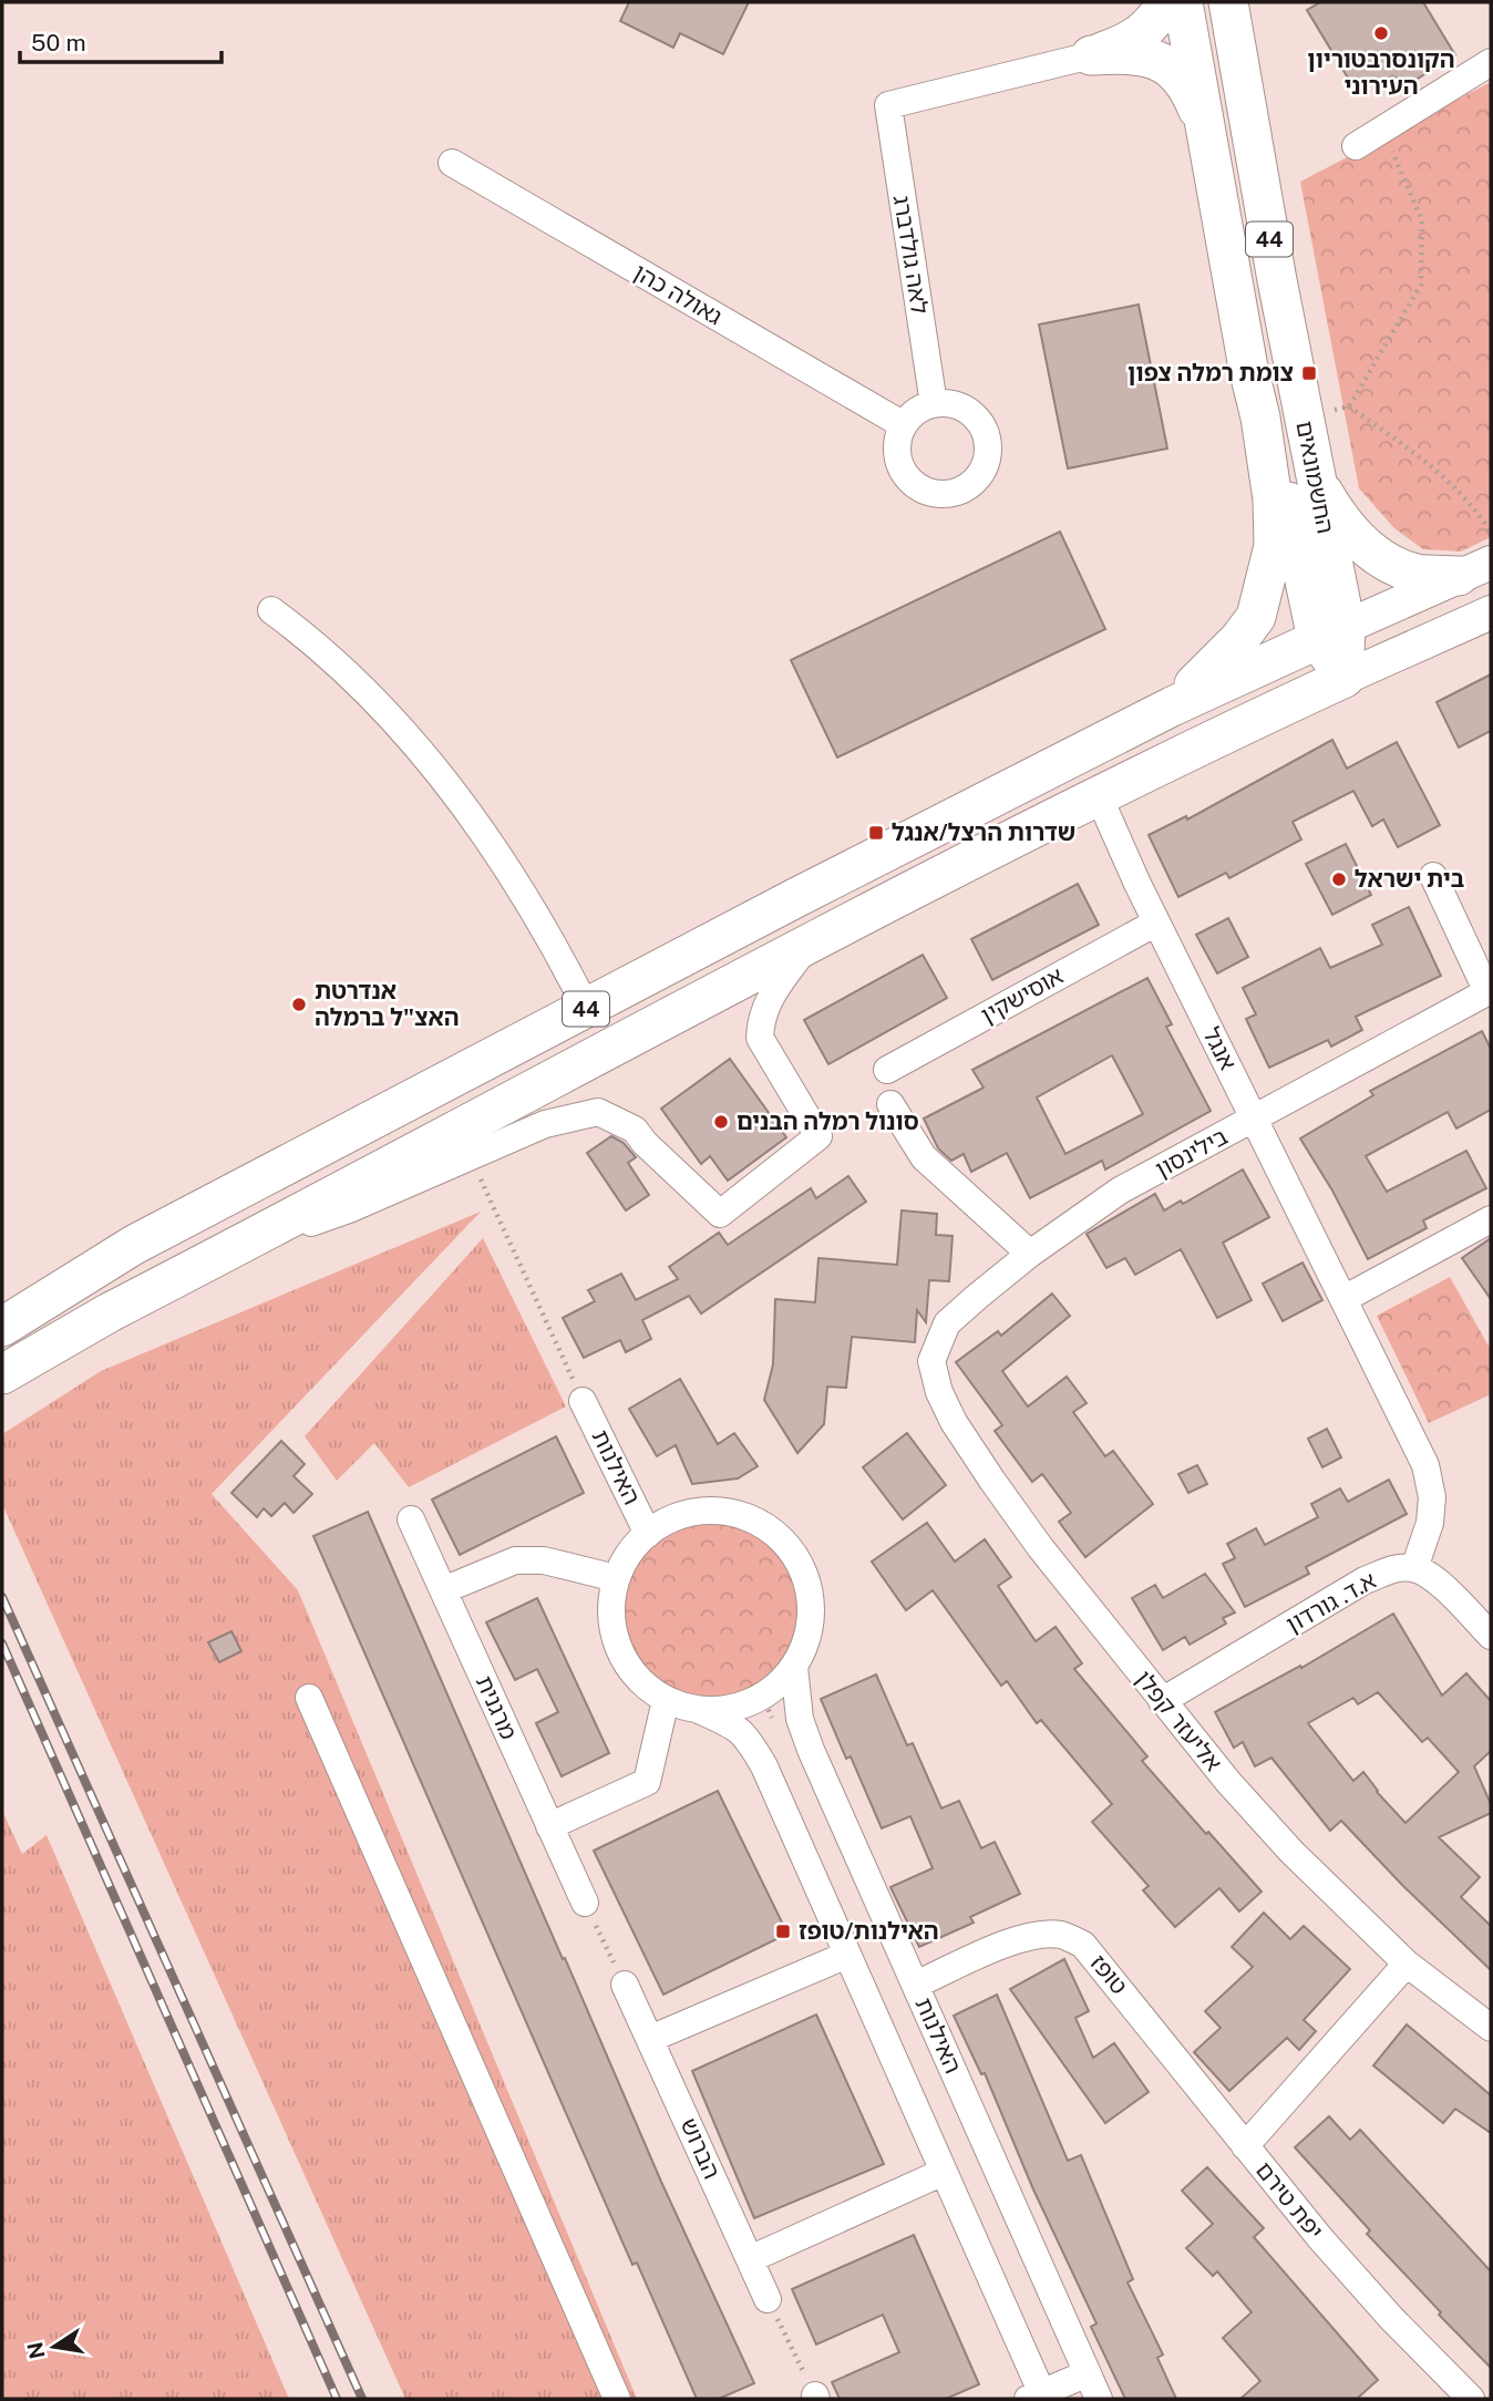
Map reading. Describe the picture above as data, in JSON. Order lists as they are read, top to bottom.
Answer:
{
  "streets": {
    "highway": ["44", "החשמונאים"],
    "street": [
      "לאה גולדברג",
      "גאולה כהן",
      "אוסישקין",
      "אנגל",
      "בילינסון",
      "האילנות",
      "א.ד. גורדון",
      "מרגנית",
      "אליעזר קפלן",
      "טופז",
      "הברוש",
      "יפת טירם"
    ]
  },
  "crossings": [
    ["44", "החשמונאים"],
    ["44", "אנגל"],
    ["לאה גולדברג", "גאולה כהן"],
    ["אוסישקין", "אנגל"],
    ["אנגל", "בילינסון"],
    ["אנגל", "א.ד. גורדון"],
    ["בילינסון", "אליעזר קפלן"],
    ["האילנות", "טופז"],
    ["א.ד. גורדון", "אליעזר קפלן"],
    ["אליעזר קפלן", "יפת טירם"],
    ["טופז", "יפת טירם"]
  ],
  "places": {
    "other": [
      "הקונסרבטוריון העירוני",
      "בית ישראל",
      "אנדרטת האצ\"ל ברמלה",
      "סונול רמלה הבנים"
    ],
    "transit": ["צומת רמלה צפון", "שדרות הרצל/אנגל", "האילנות/טופז"]
  },
  "scale_bar": "50 m",
  "north": "left"
}
